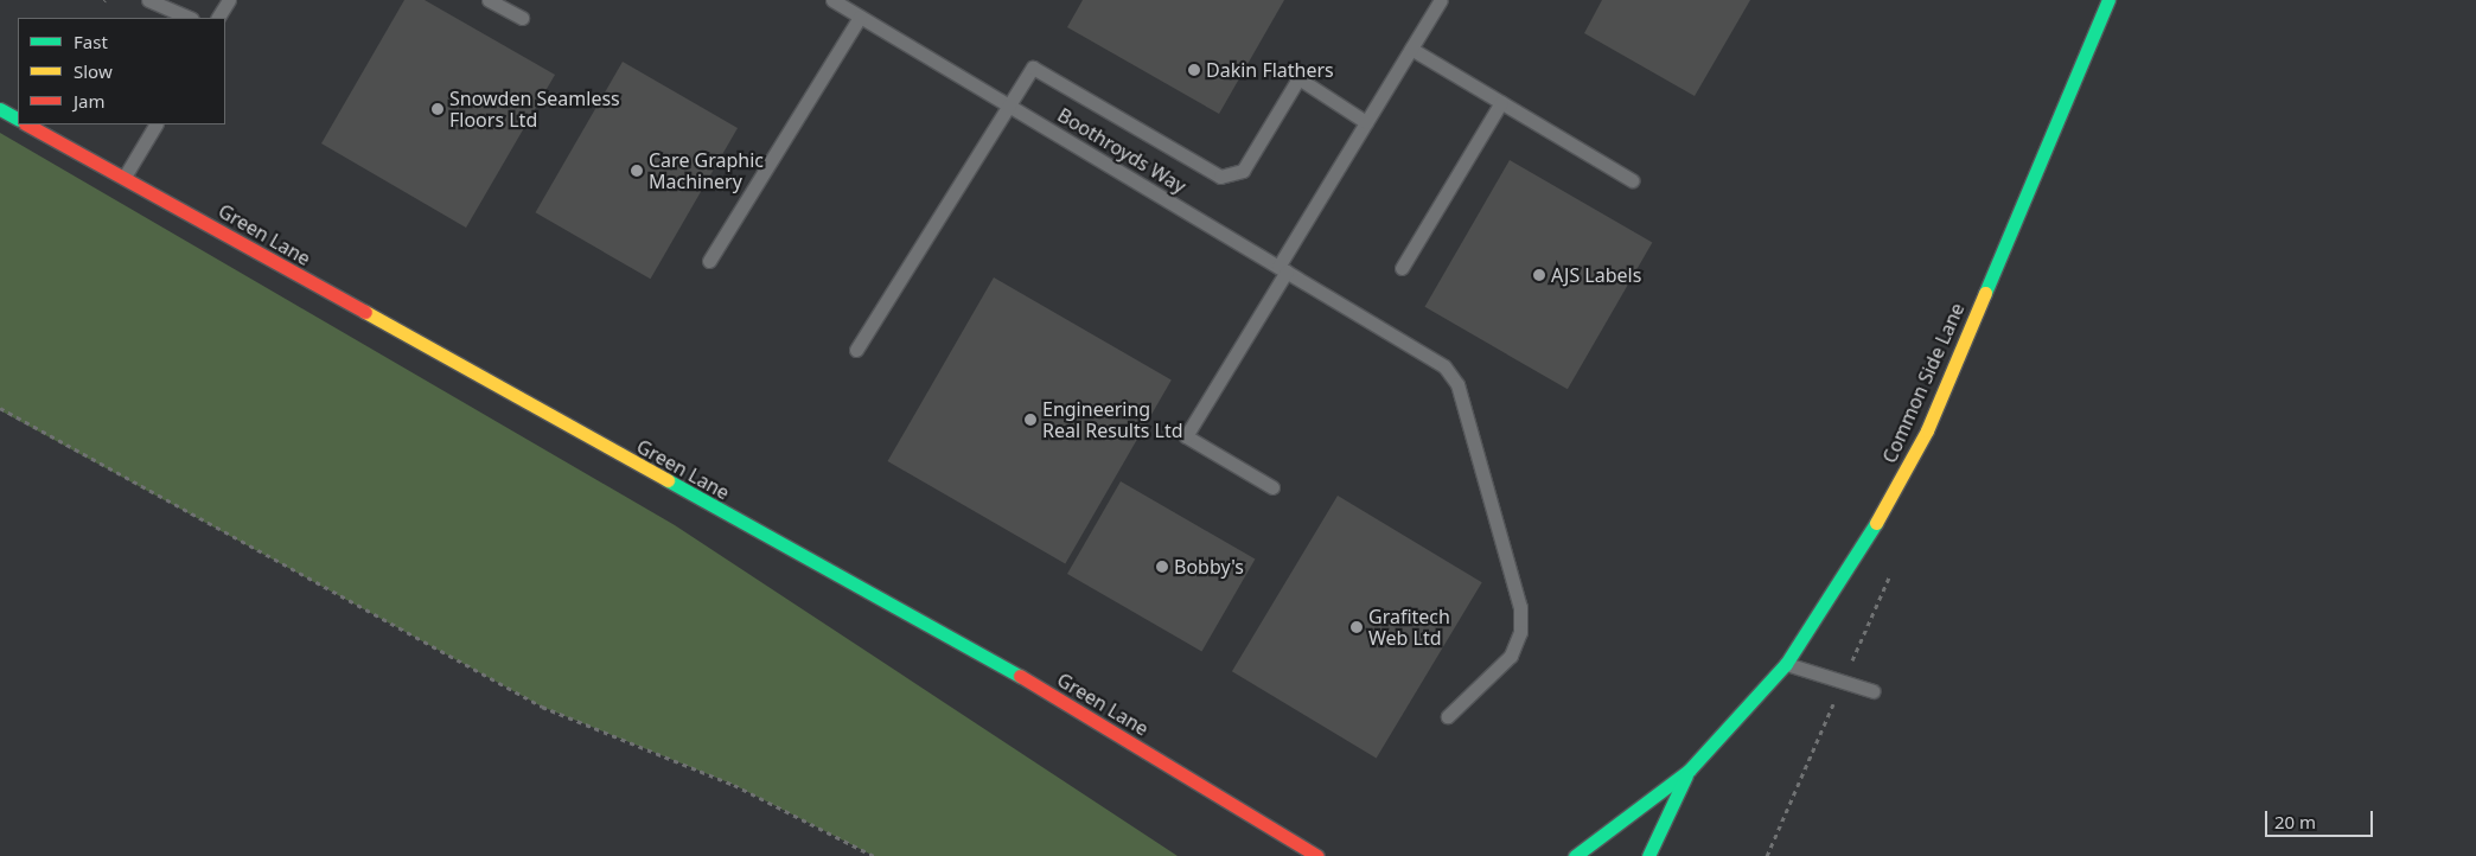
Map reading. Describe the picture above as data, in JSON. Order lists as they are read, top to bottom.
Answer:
{
  "streets": {
    "street": ["Green Lane", "Common Side Lane"],
    "lane": ["Boothroyds Way"]
  },
  "places": [
    "Dakin Flathers",
    "Snowden Seamless Floors Ltd",
    "Care Graphic Machinery",
    "AJS Labels",
    "Engineering Real Results Ltd",
    "Bobby's",
    "Grafitech Web Ltd"
  ],
  "legend": ["Fast", "Slow", "Jam"],
  "scale_bar": "20 m"
}
